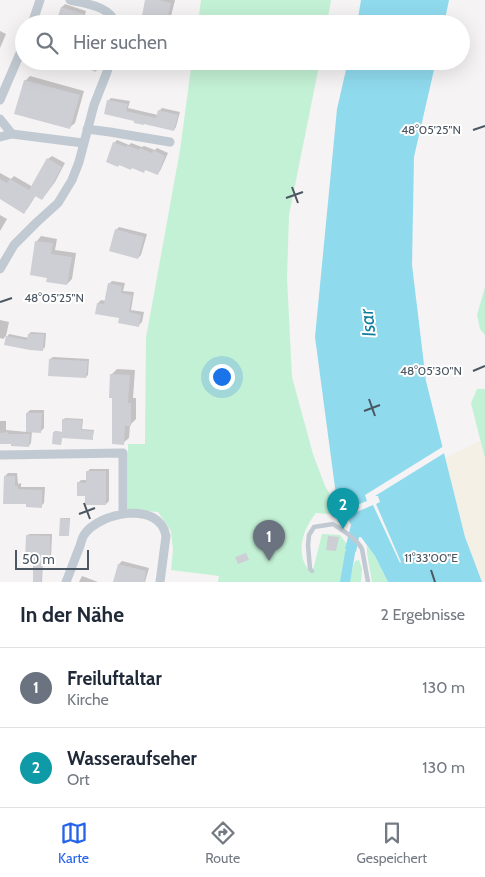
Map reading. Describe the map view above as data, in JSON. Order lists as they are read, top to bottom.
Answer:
{
  "water": ["Isar"],
  "scale_bar": "50 m",
  "page": {
    "search": "Hier suchen",
    "pins": ["2", "1"],
    "scale": "50 m",
    "heading": ["In der Nähe", "2 Ergebnisse"],
    "list": [
      {
        "mark": "1",
        "name": "Freiluftaltar",
        "note": "Kirche",
        "value": "130 m"
      },
      {
        "mark": "2",
        "name": "Wasseraufseher",
        "note": "Ort",
        "value": "130 m"
      }
    ],
    "nav": ["Karte", "Route", "Gespeichert"]
  },
  "coordinates": ["48°05'25\"N", "48°05'30\"N", "11°33'00\"E"]
}
